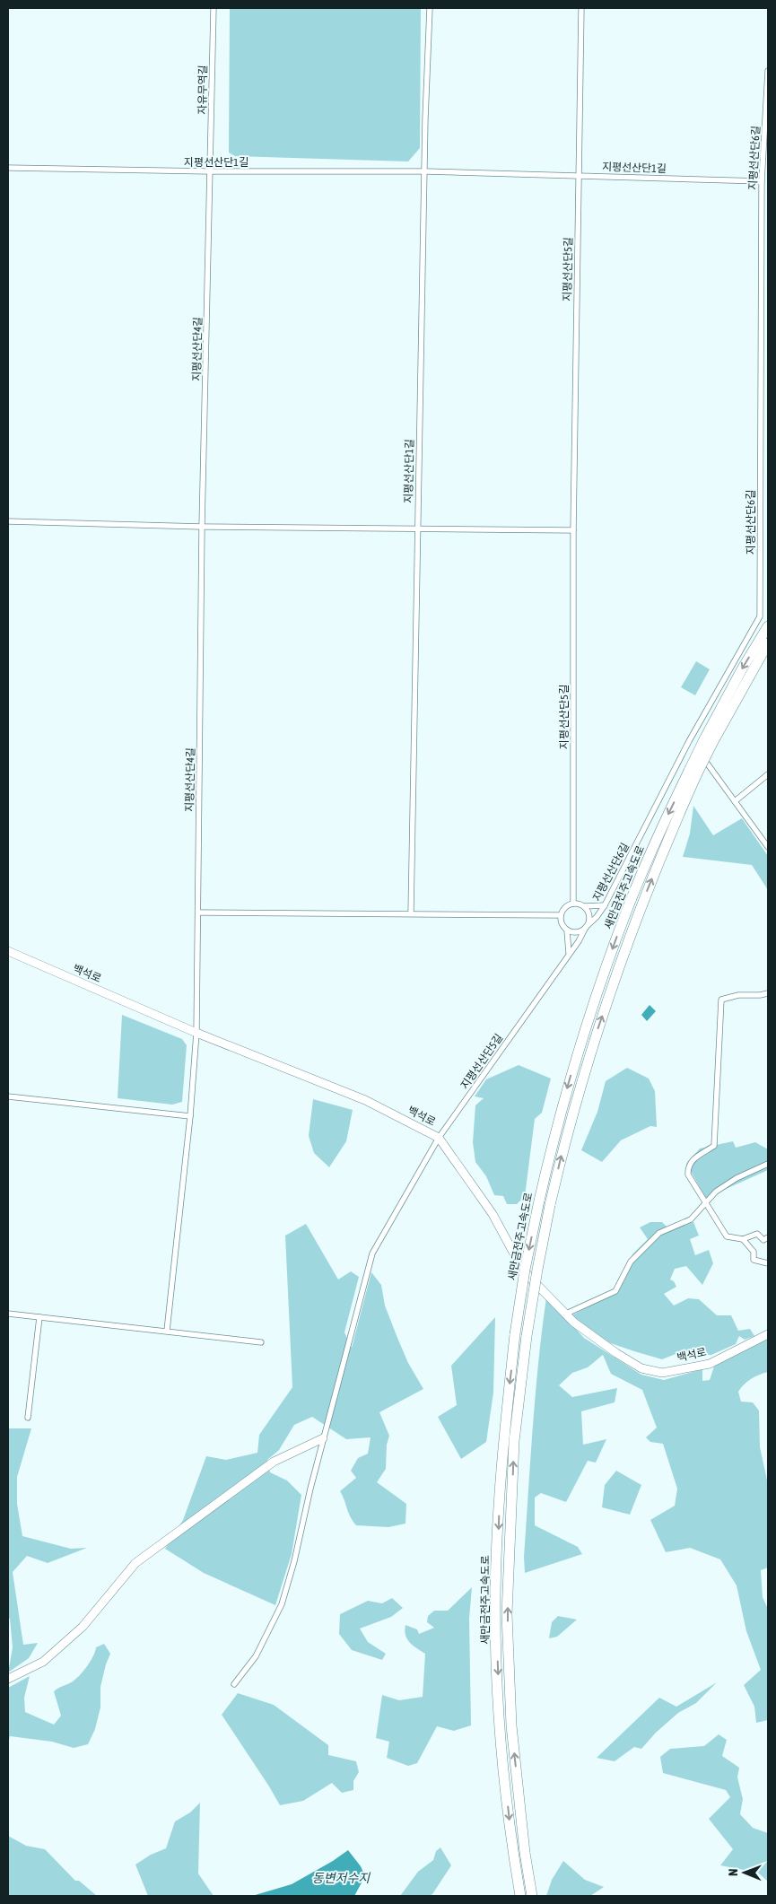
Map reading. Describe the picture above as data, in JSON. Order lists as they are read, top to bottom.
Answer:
{
  "streets": {
    "highway": ["새만금전주고속도로"],
    "street": [
      "자유무역길",
      "지평선산단6길",
      "지평선산단1길",
      "지평선산단5길",
      "지평선산단4길",
      "백석로"
    ]
  },
  "crossings": [
    ["자유무역길", "지평선산단1길"],
    ["자유무역길", "지평선산단4길"],
    ["지평선산단6길", "지평선산단1길"],
    ["지평선산단6길", "지평선산단5길"],
    ["지평선산단1길", "지평선산단5길"],
    ["지평선산단1길", "지평선산단4길"],
    ["지평선산단5길", "백석로"],
    ["지평선산단4길", "백석로"]
  ],
  "water": ["동변저수지"],
  "north": "left"
}
